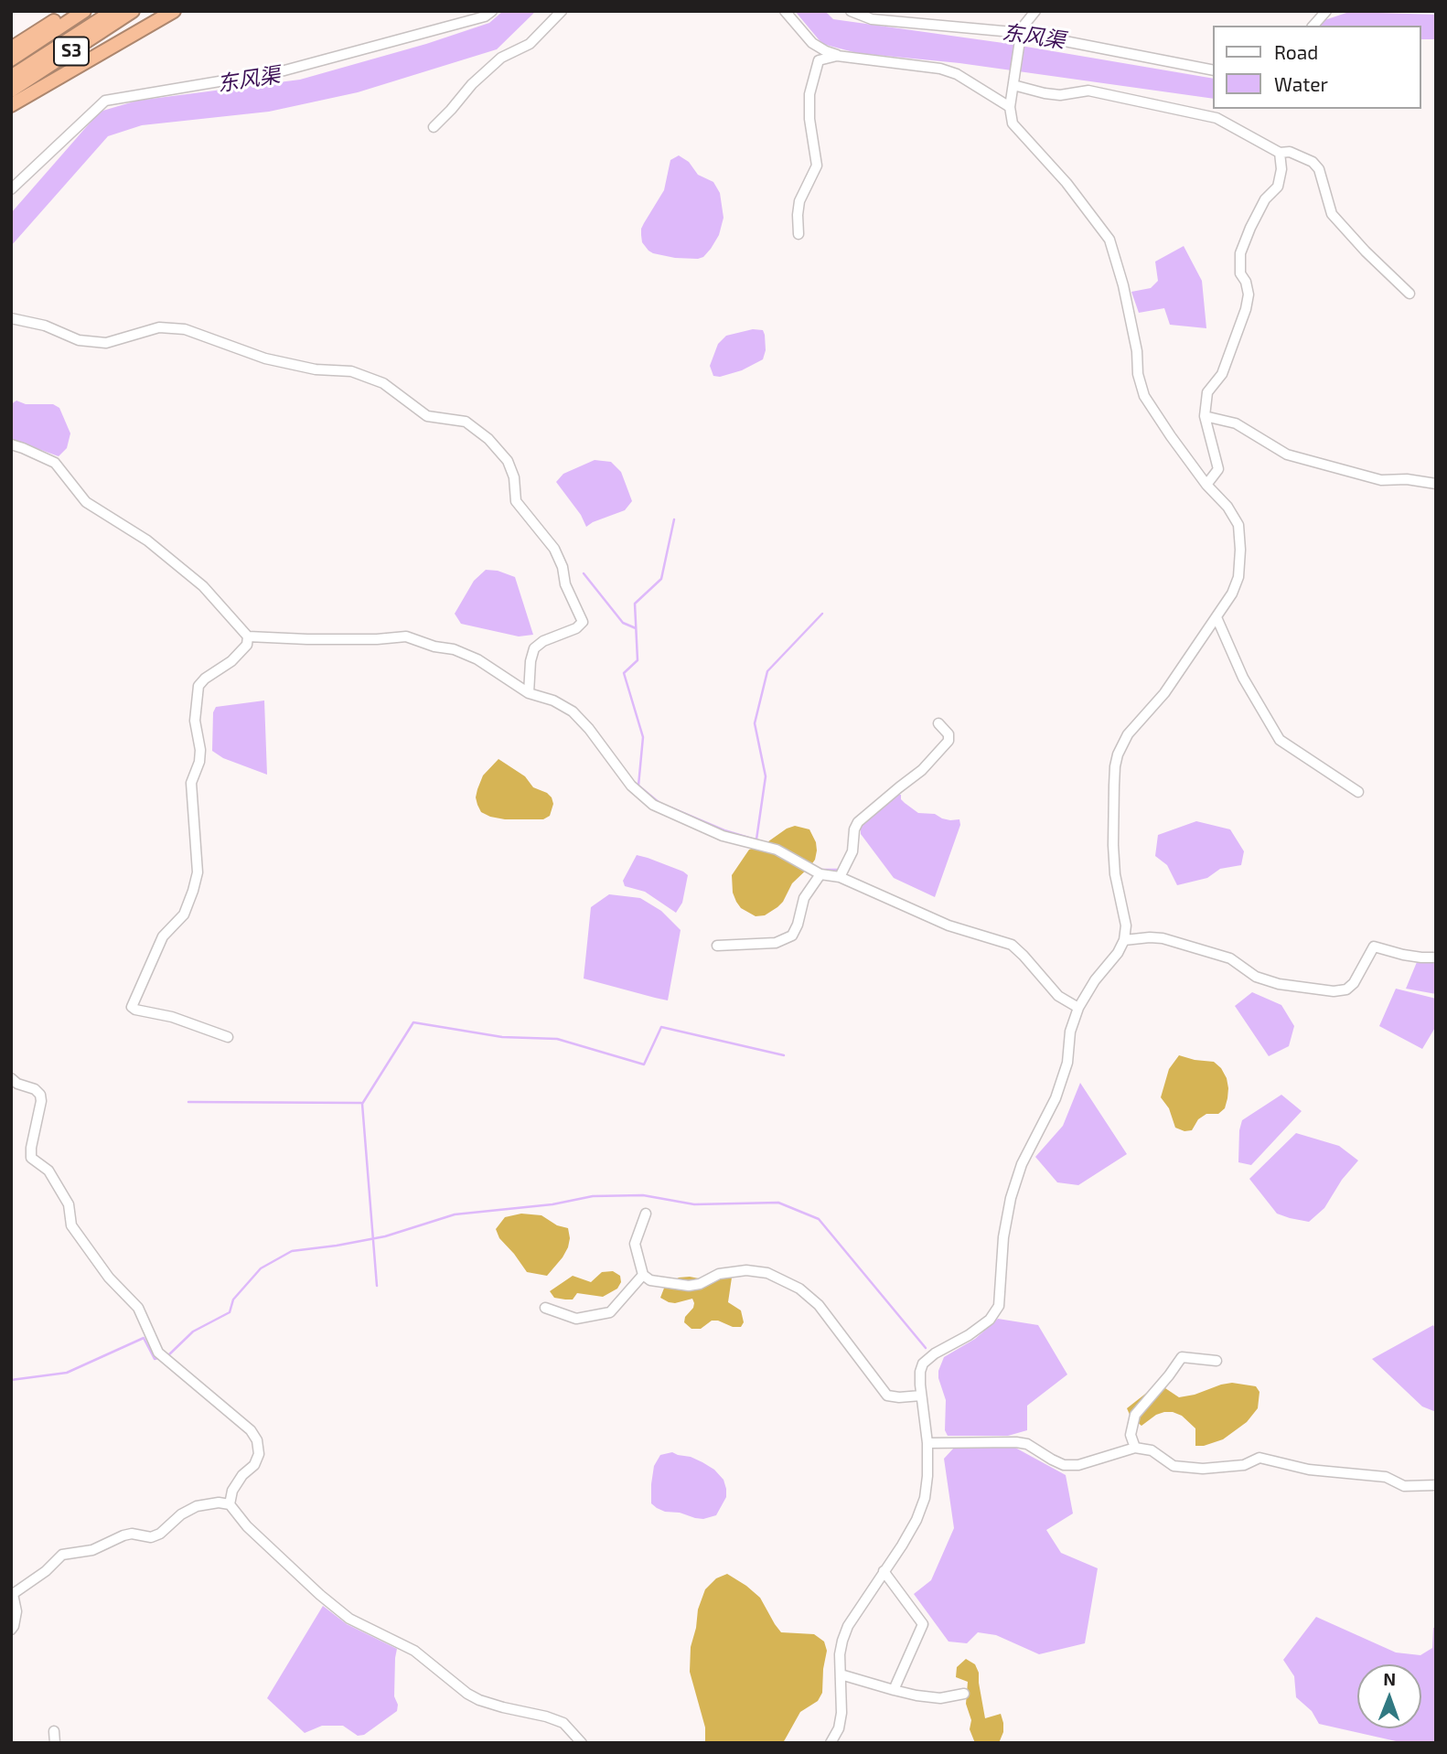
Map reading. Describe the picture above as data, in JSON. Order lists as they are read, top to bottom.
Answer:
{
  "streets": {
    "highway": ["S3"]
  },
  "water": ["东风渠"],
  "legend": ["Road", "Water"],
  "north": "top"
}
